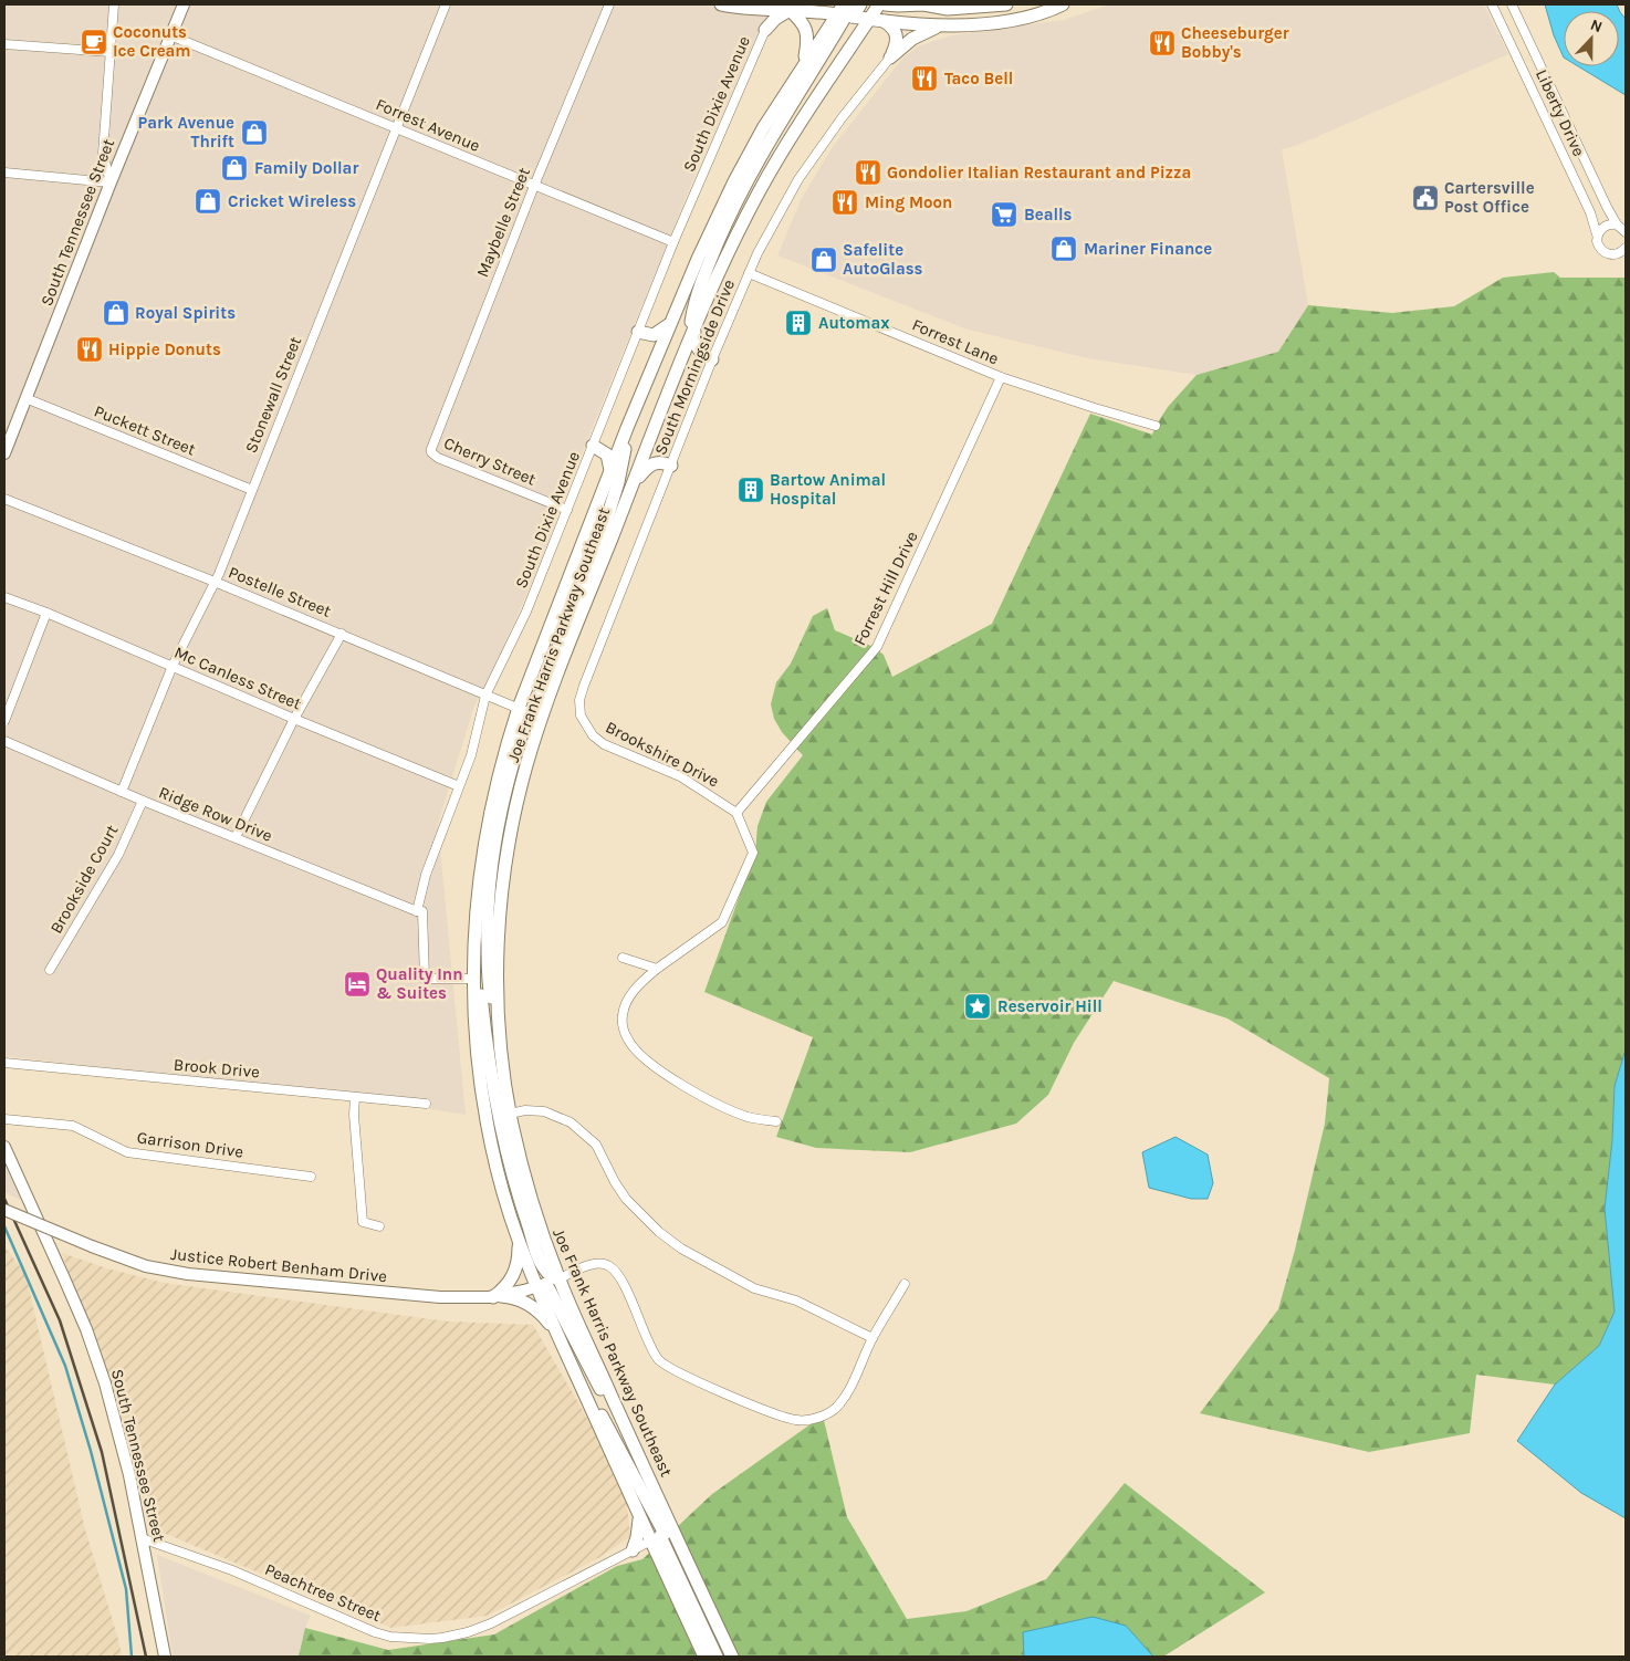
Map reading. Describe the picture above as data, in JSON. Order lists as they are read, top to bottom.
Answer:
{
  "streets": {
    "main road": ["South Tennessee Street", "Joe Frank Harris Parkway Southeast", "Justice Robert Benham Drive"],
    "street": [
      "South Dixie Avenue",
      "Liberty Drive",
      "Forrest Avenue",
      "Maybelle Street",
      "Forrest Lane",
      "South Morningside Drive",
      "Stonewall Street",
      "Puckett Street",
      "Cherry Street",
      "Forrest Hill Drive",
      "Postelle Street",
      "Mc Canless Street",
      "Brookshire Drive",
      "Ridge Row Drive",
      "Brookside Court",
      "Brook Drive",
      "Garrison Drive",
      "Peachtree Street"
    ]
  },
  "crossings": [
    ["South Dixie Avenue", "Forrest Avenue"],
    ["South Dixie Avenue", "Cherry Street"],
    ["South Dixie Avenue", "Postelle Street"],
    ["South Dixie Avenue", "Joe Frank Harris Parkway Southeast"],
    ["South Dixie Avenue", "Mc Canless Street"],
    ["South Dixie Avenue", "Ridge Row Drive"],
    ["Forrest Avenue", "South Tennessee Street"],
    ["Forrest Avenue", "Maybelle Street"],
    ["Forrest Avenue", "Stonewall Street"],
    ["South Tennessee Street", "Puckett Street"],
    ["South Tennessee Street", "Peachtree Street"],
    ["Maybelle Street", "Cherry Street"],
    ["Forrest Lane", "South Morningside Drive"],
    ["Forrest Lane", "Forrest Hill Drive"],
    ["South Morningside Drive", "Brookshire Drive"],
    ["Stonewall Street", "Puckett Street"],
    ["Stonewall Street", "Postelle Street"],
    ["Stonewall Street", "Mc Canless Street"],
    ["Stonewall Street", "Ridge Row Drive"],
    ["Forrest Hill Drive", "Brookshire Drive"],
    ["Postelle Street", "Joe Frank Harris Parkway Southeast"],
    ["Joe Frank Harris Parkway Southeast", "Justice Robert Benham Drive"],
    ["Joe Frank Harris Parkway Southeast", "Peachtree Street"],
    ["Ridge Row Drive", "Brookside Court"]
  ],
  "places": {
    "cafe": ["Coconuts Ice Cream"],
    "restaurant": [
      "Cheeseburger Bobby's",
      "Taco Bell",
      "Gondolier Italian Restaurant and Pizza",
      "Ming Moon",
      "Hippie Donuts"
    ],
    "shop": [
      "Park Avenue Thrift",
      "Family Dollar",
      "Cricket Wireless",
      "Mariner Finance",
      "Safelite AutoGlass",
      "Royal Spirits"
    ],
    "public building": ["Cartersville Post Office"],
    "supermarket": ["Bealls"],
    "building": ["Automax", "Bartow Animal Hospital"],
    "hotel": ["Quality Inn & Suites"],
    "place": ["Reservoir Hill"]
  },
  "north": "top"
}
